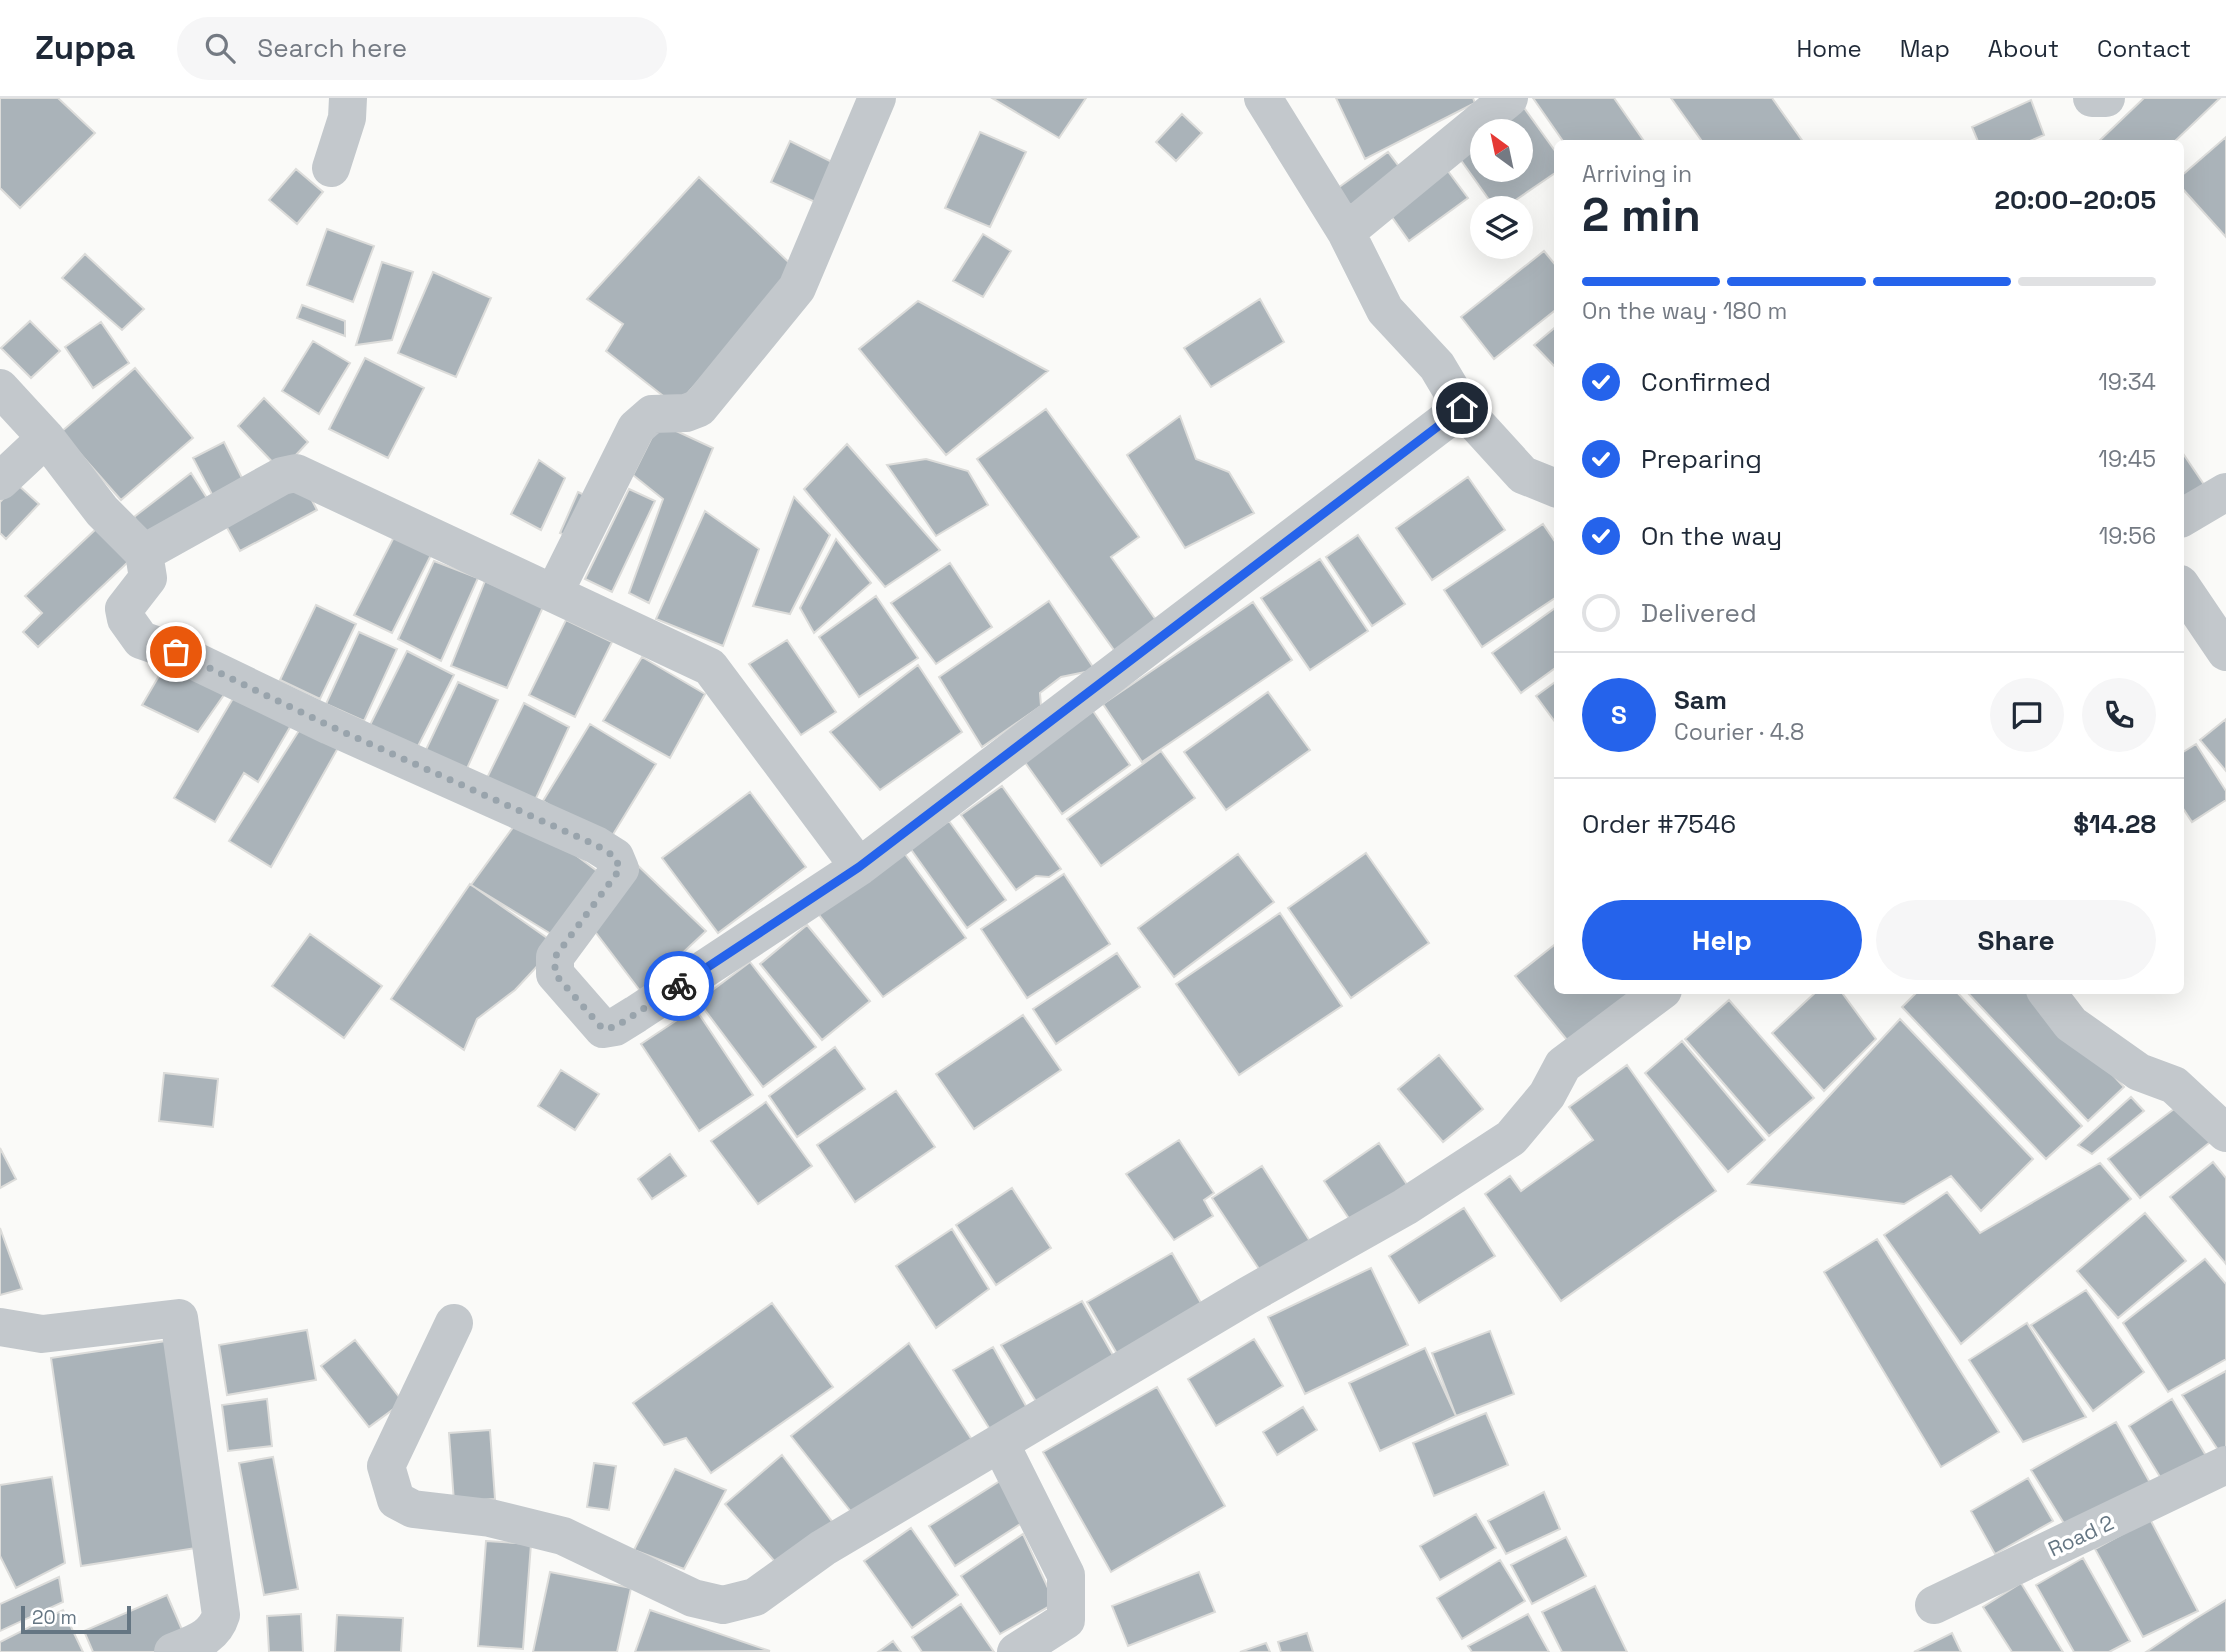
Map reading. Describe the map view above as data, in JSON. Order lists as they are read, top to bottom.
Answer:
{
  "streets": {
    "street": ["Road 2"]
  },
  "scale_bar": "20 m",
  "north": "top left",
  "page": {
    "header": "Zuppa",
    "search": "Search here",
    "nav": [
      "Home",
      "Map",
      "About",
      "Contact"
    ],
    "heading": ["2 min", "Arriving in", "20:00–20:05"],
    "panel": [
      "Sam",
      "Courier · 4.8",
      "Order #7546",
      "$14.28"
    ],
    "bar": "On the way · 180 m",
    "list": [
      ["Confirmed", "19:34"],
      ["Preparing", "19:45"],
      ["On the way", "19:56"],
      "Delivered"
    ],
    "round": "S",
    "buttons": ["Help", "Share"],
    "scale": "20 m"
  }
}
